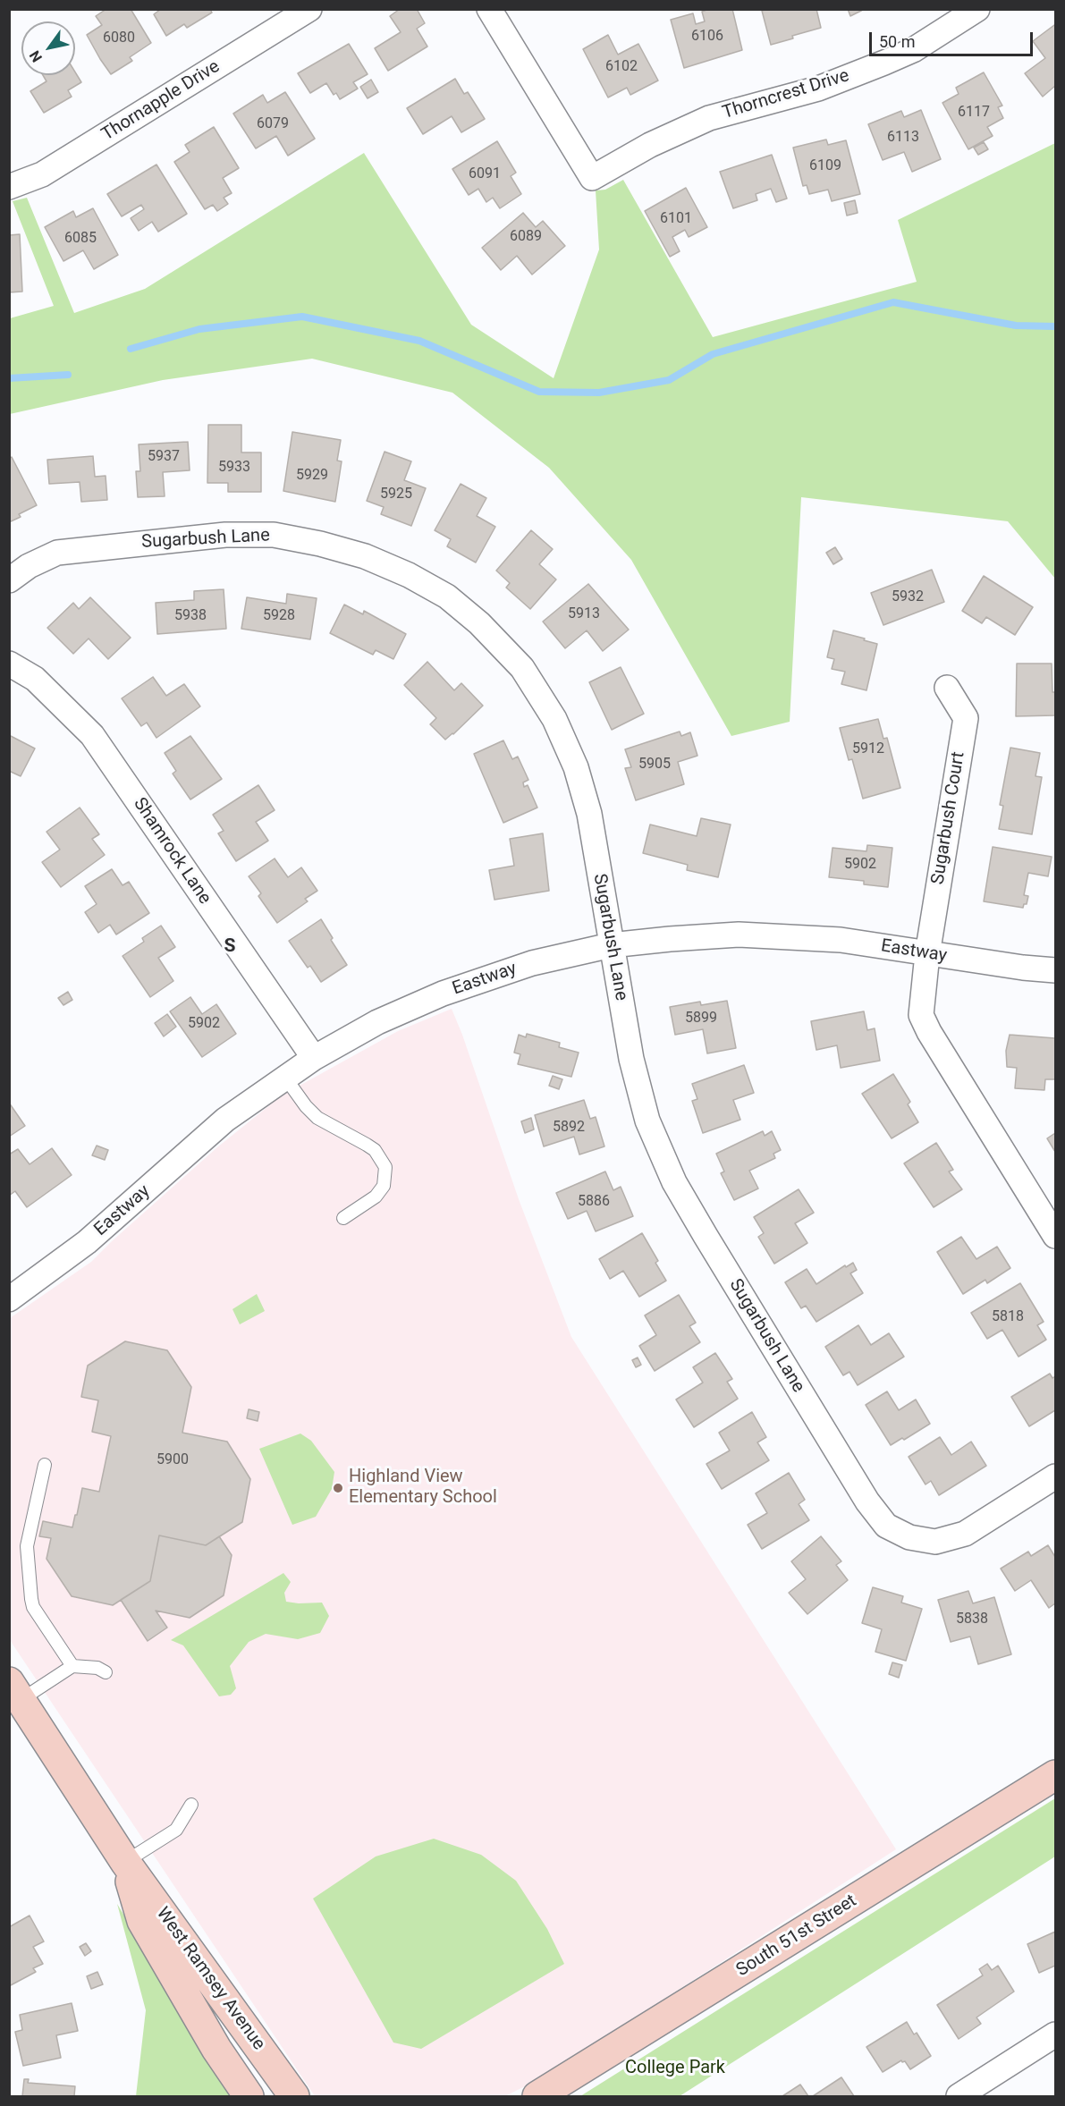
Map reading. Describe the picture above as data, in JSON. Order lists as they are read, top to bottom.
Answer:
{
  "streets": {
    "street": [
      "Thorncrest Drive",
      "Thornapple Drive",
      "Sugarbush Lane",
      "Sugarbush Court",
      "Shamrock Lane",
      "Eastway",
      "South 51st Street",
      "West Ramsey Avenue"
    ]
  },
  "crossings": [
    ["Sugarbush Lane", "Eastway"],
    ["Sugarbush Court", "Eastway"],
    ["Shamrock Lane", "Eastway"]
  ],
  "districts": ["S"],
  "parks": ["College Park"],
  "places": ["Highland View Elementary School"],
  "house_numbers": [
    "6106",
    "6080",
    "6102",
    "6117",
    "6079",
    "6113",
    "6109",
    "6091",
    "6101",
    "6089",
    "6085",
    "5937",
    "5933",
    "5929",
    "5925",
    "5932",
    "5913",
    "5938",
    "5928",
    "5912",
    "5905",
    "5902",
    "5899",
    "5902",
    "5892",
    "5886",
    "5818",
    "5900",
    "5838"
  ],
  "scale_bar": "50 m",
  "north": "bottom left"
}
